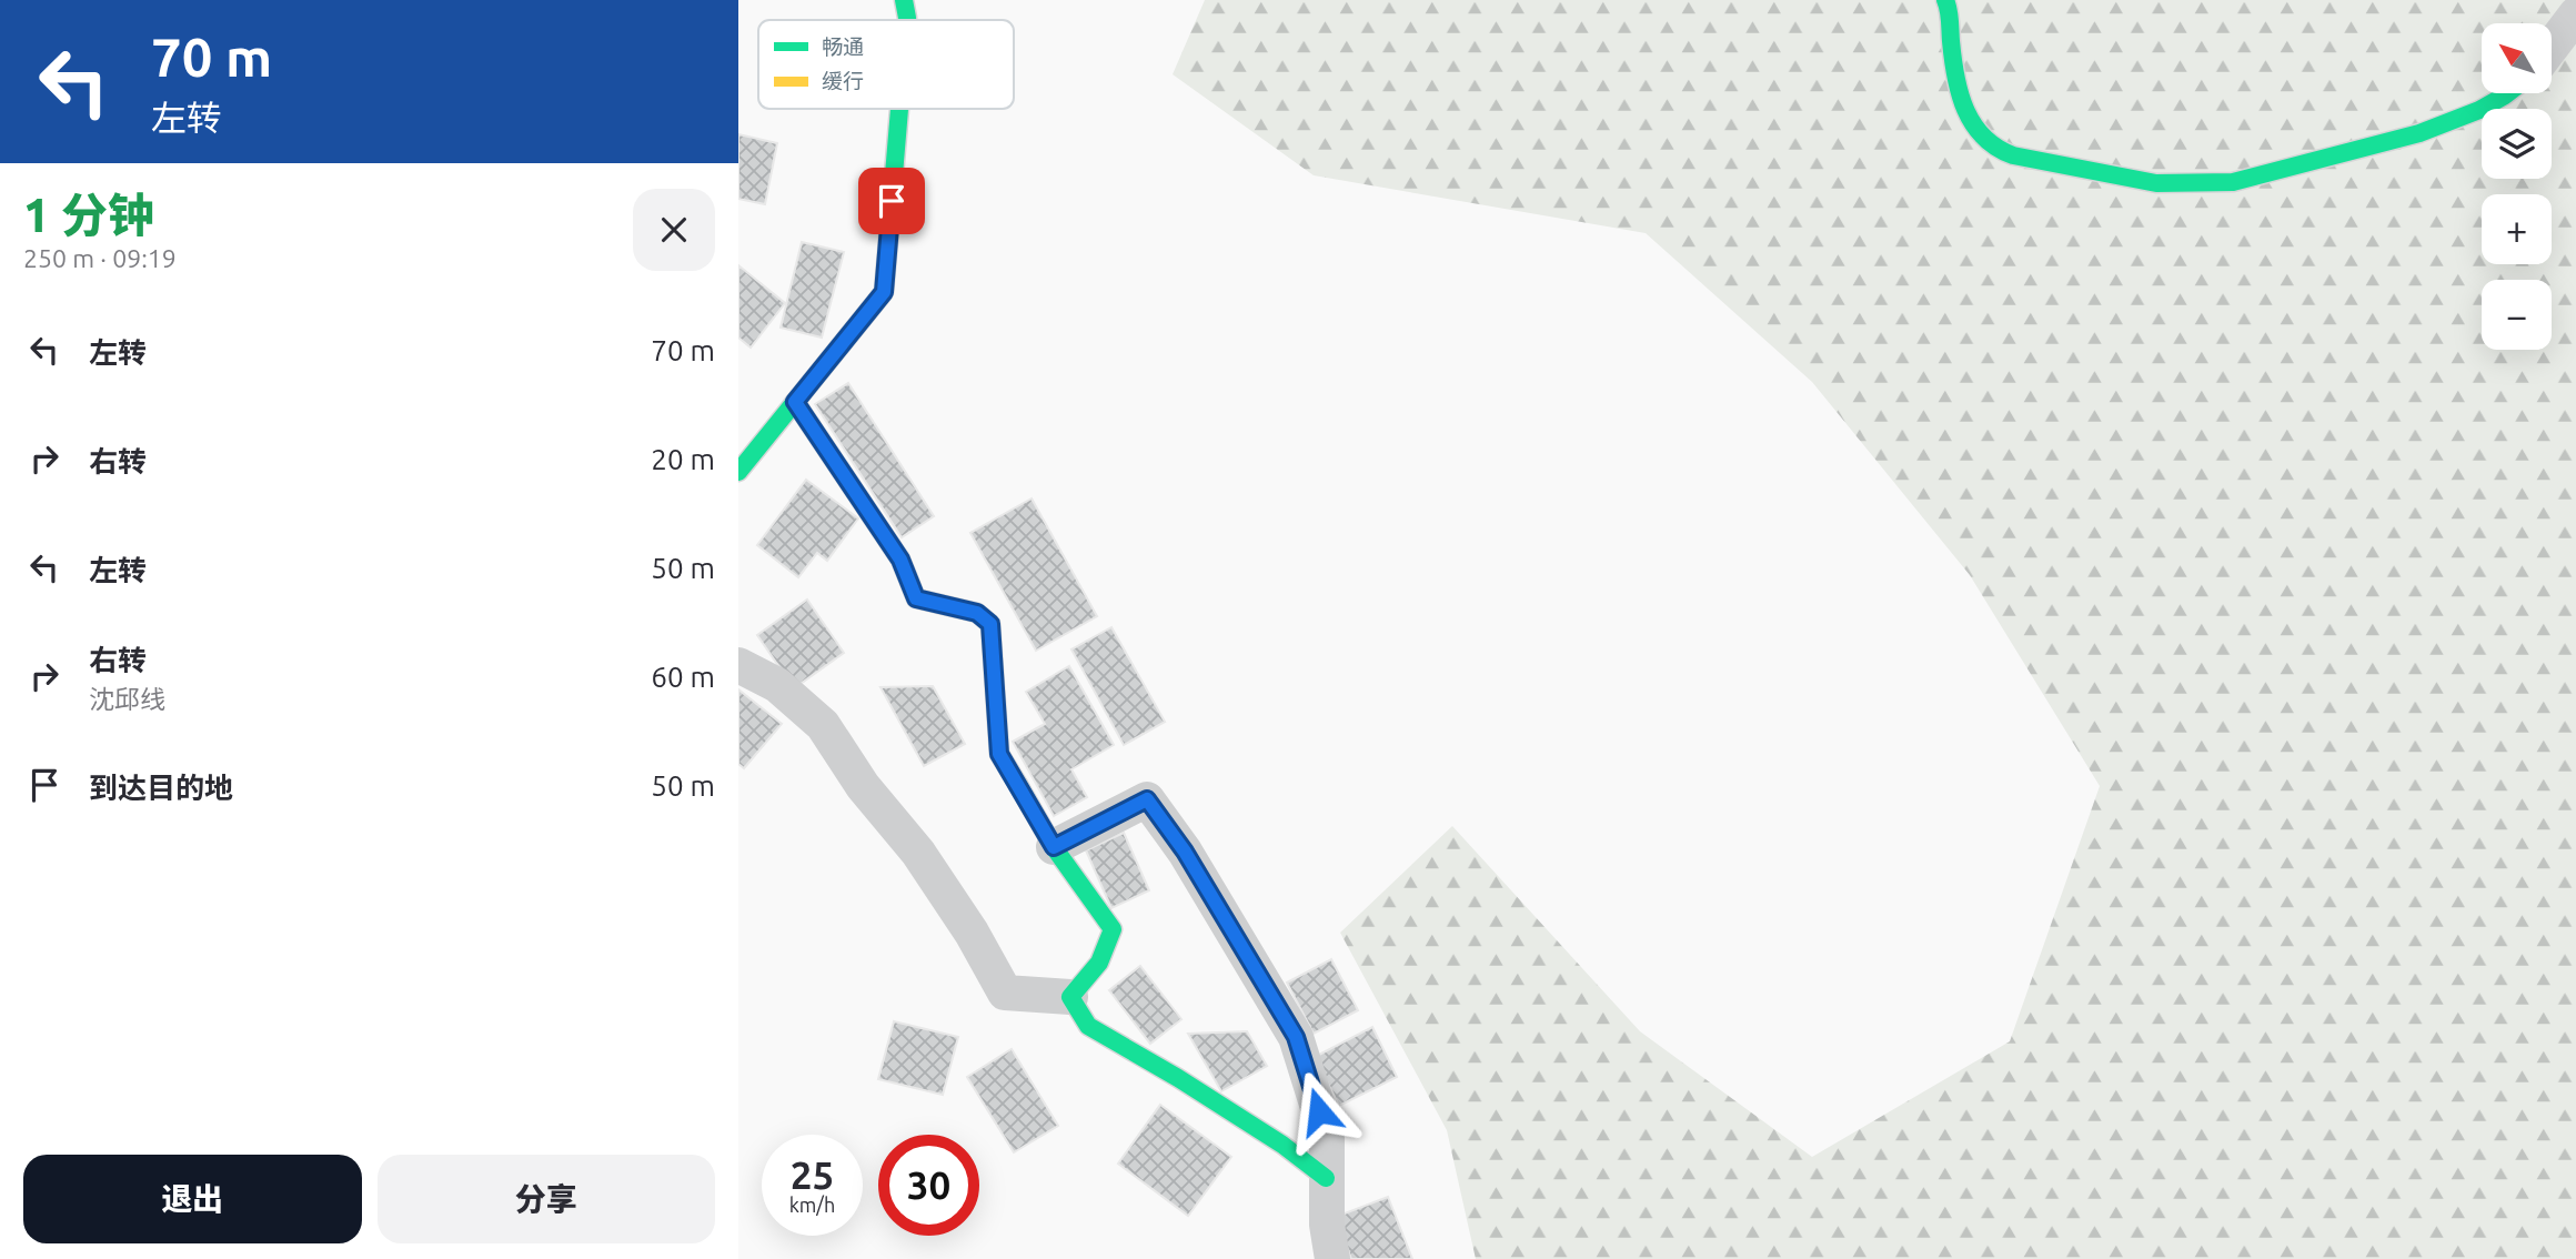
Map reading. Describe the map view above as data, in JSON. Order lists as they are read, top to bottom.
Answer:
{
  "legend": ["畅通", "缓行"],
  "north": "top left",
  "page": {
    "turn": ["70 m", "左转"],
    "map_buttons": ["+", "−"],
    "heading": ["1 分钟", "250 m · 09:19"],
    "list": [
      {
        "name": "左转",
        "value": "70 m"
      },
      {
        "name": "右转",
        "value": "20 m"
      },
      {
        "name": "左转",
        "value": "50 m"
      },
      {
        "name": "右转",
        "note": "沈邱线",
        "value": "60 m"
      },
      {
        "name": "到达目的地",
        "value": "50 m"
      }
    ],
    "speed": "25 km/h",
    "limit": "30",
    "buttons": ["退出", "分享"]
  }
}
